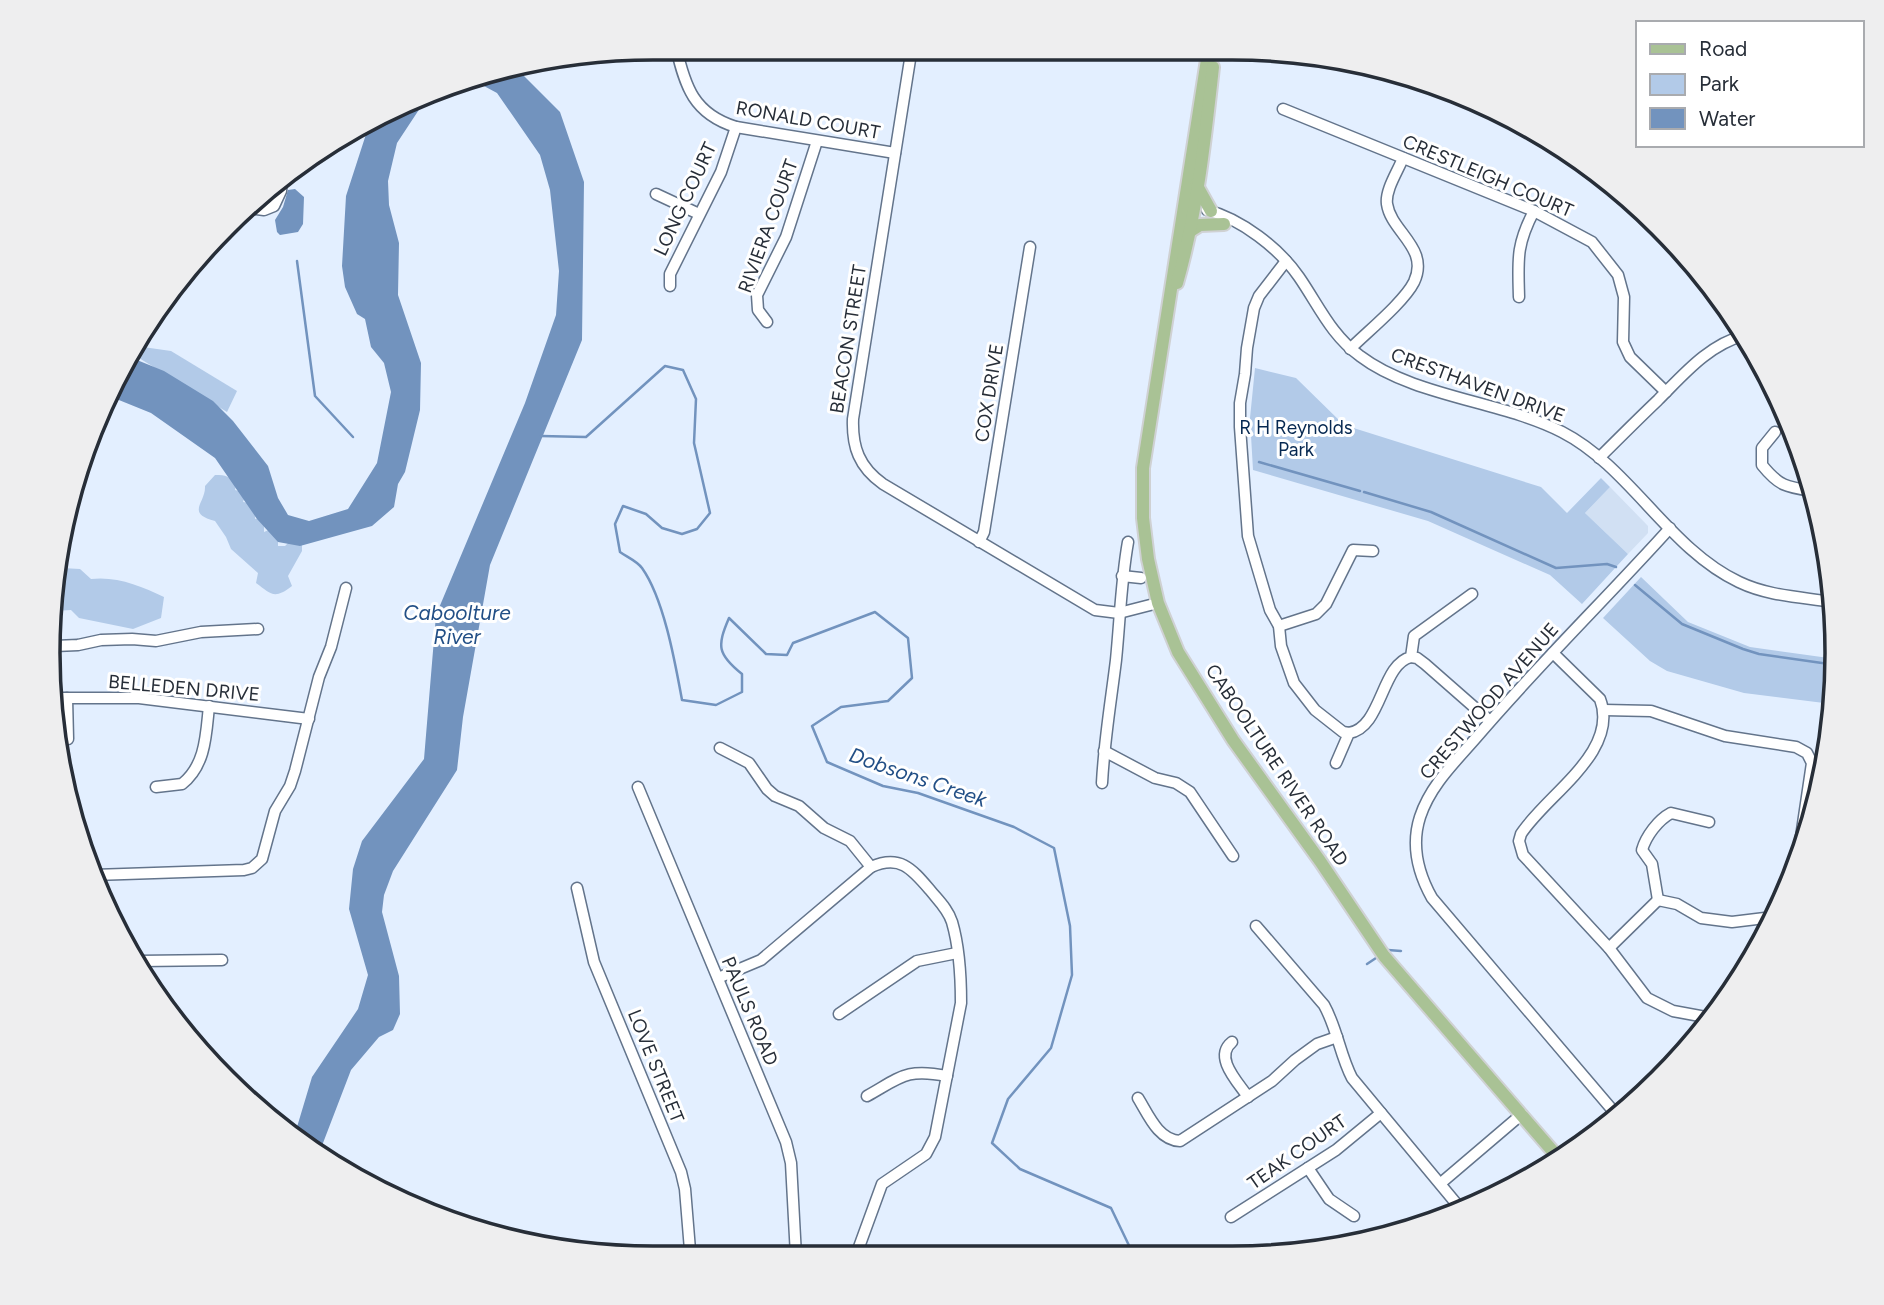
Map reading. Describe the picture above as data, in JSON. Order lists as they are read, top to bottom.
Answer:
{
  "streets": {
    "main road": ["CABOOLTURE RIVER ROAD"],
    "street": [
      "RONALD COURT",
      "CRESTLEIGH COURT",
      "LONG COURT",
      "RIVIERA COURT",
      "BEACON STREET",
      "CRESTHAVEN DRIVE",
      "COX DRIVE",
      "BELLEDEN DRIVE",
      "CRESTWOOD AVENUE",
      "PAULS ROAD",
      "LOVE STREET",
      "TEAK COURT"
    ]
  },
  "crossings": [
    ["RONALD COURT", "LONG COURT"],
    ["RONALD COURT", "RIVIERA COURT"],
    ["RONALD COURT", "BEACON STREET"],
    ["BEACON STREET", "COX DRIVE"],
    ["BEACON STREET", "CABOOLTURE RIVER ROAD"],
    ["CRESTHAVEN DRIVE", "CRESTWOOD AVENUE"],
    ["CRESTHAVEN DRIVE", "CABOOLTURE RIVER ROAD"]
  ],
  "water": ["Caboolture River", "Dobsons Creek"],
  "parks": ["R H Reynolds Park"],
  "legend": ["Road", "Park", "Water"]
}
